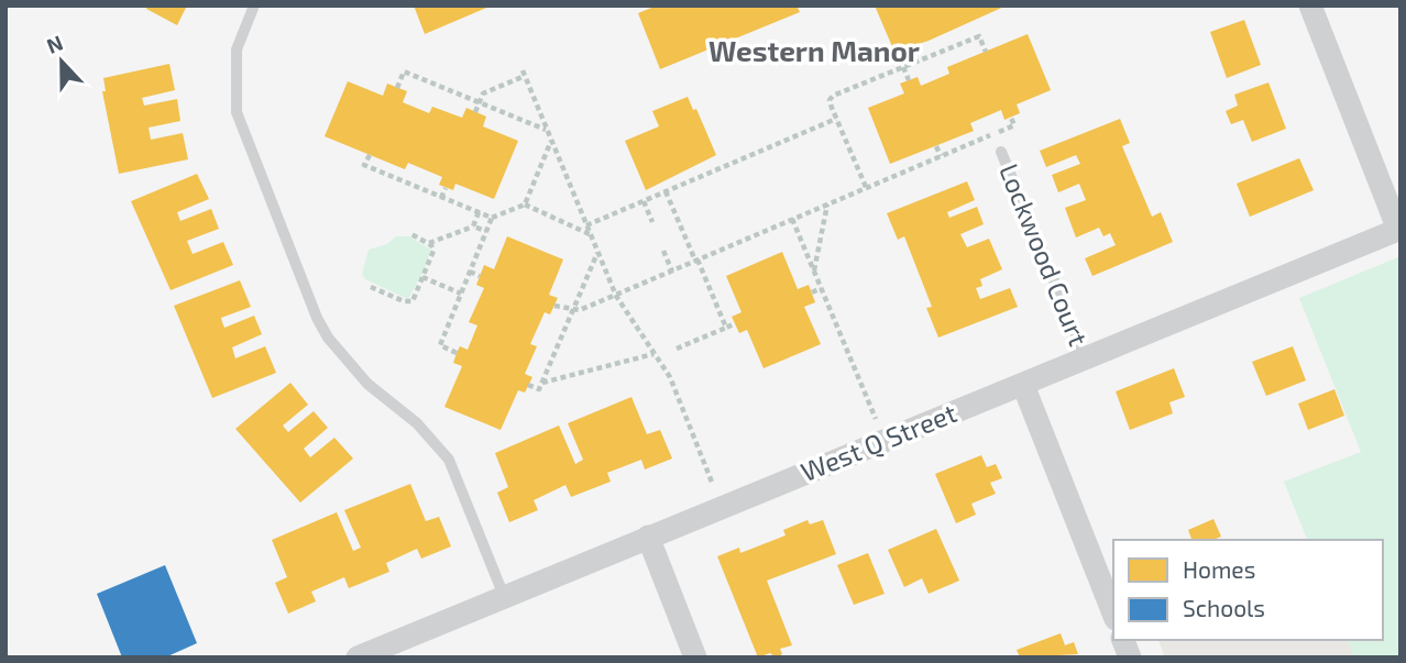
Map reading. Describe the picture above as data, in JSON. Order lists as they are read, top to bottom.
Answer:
{
  "streets": {
    "street": ["West Q Street"],
    "lane": ["Lockwood Court"]
  },
  "crossings": [
    ["Lockwood Court", "West Q Street"]
  ],
  "districts": ["Western Manor"],
  "legend": ["Homes", "Schools"],
  "north": "top"
}
